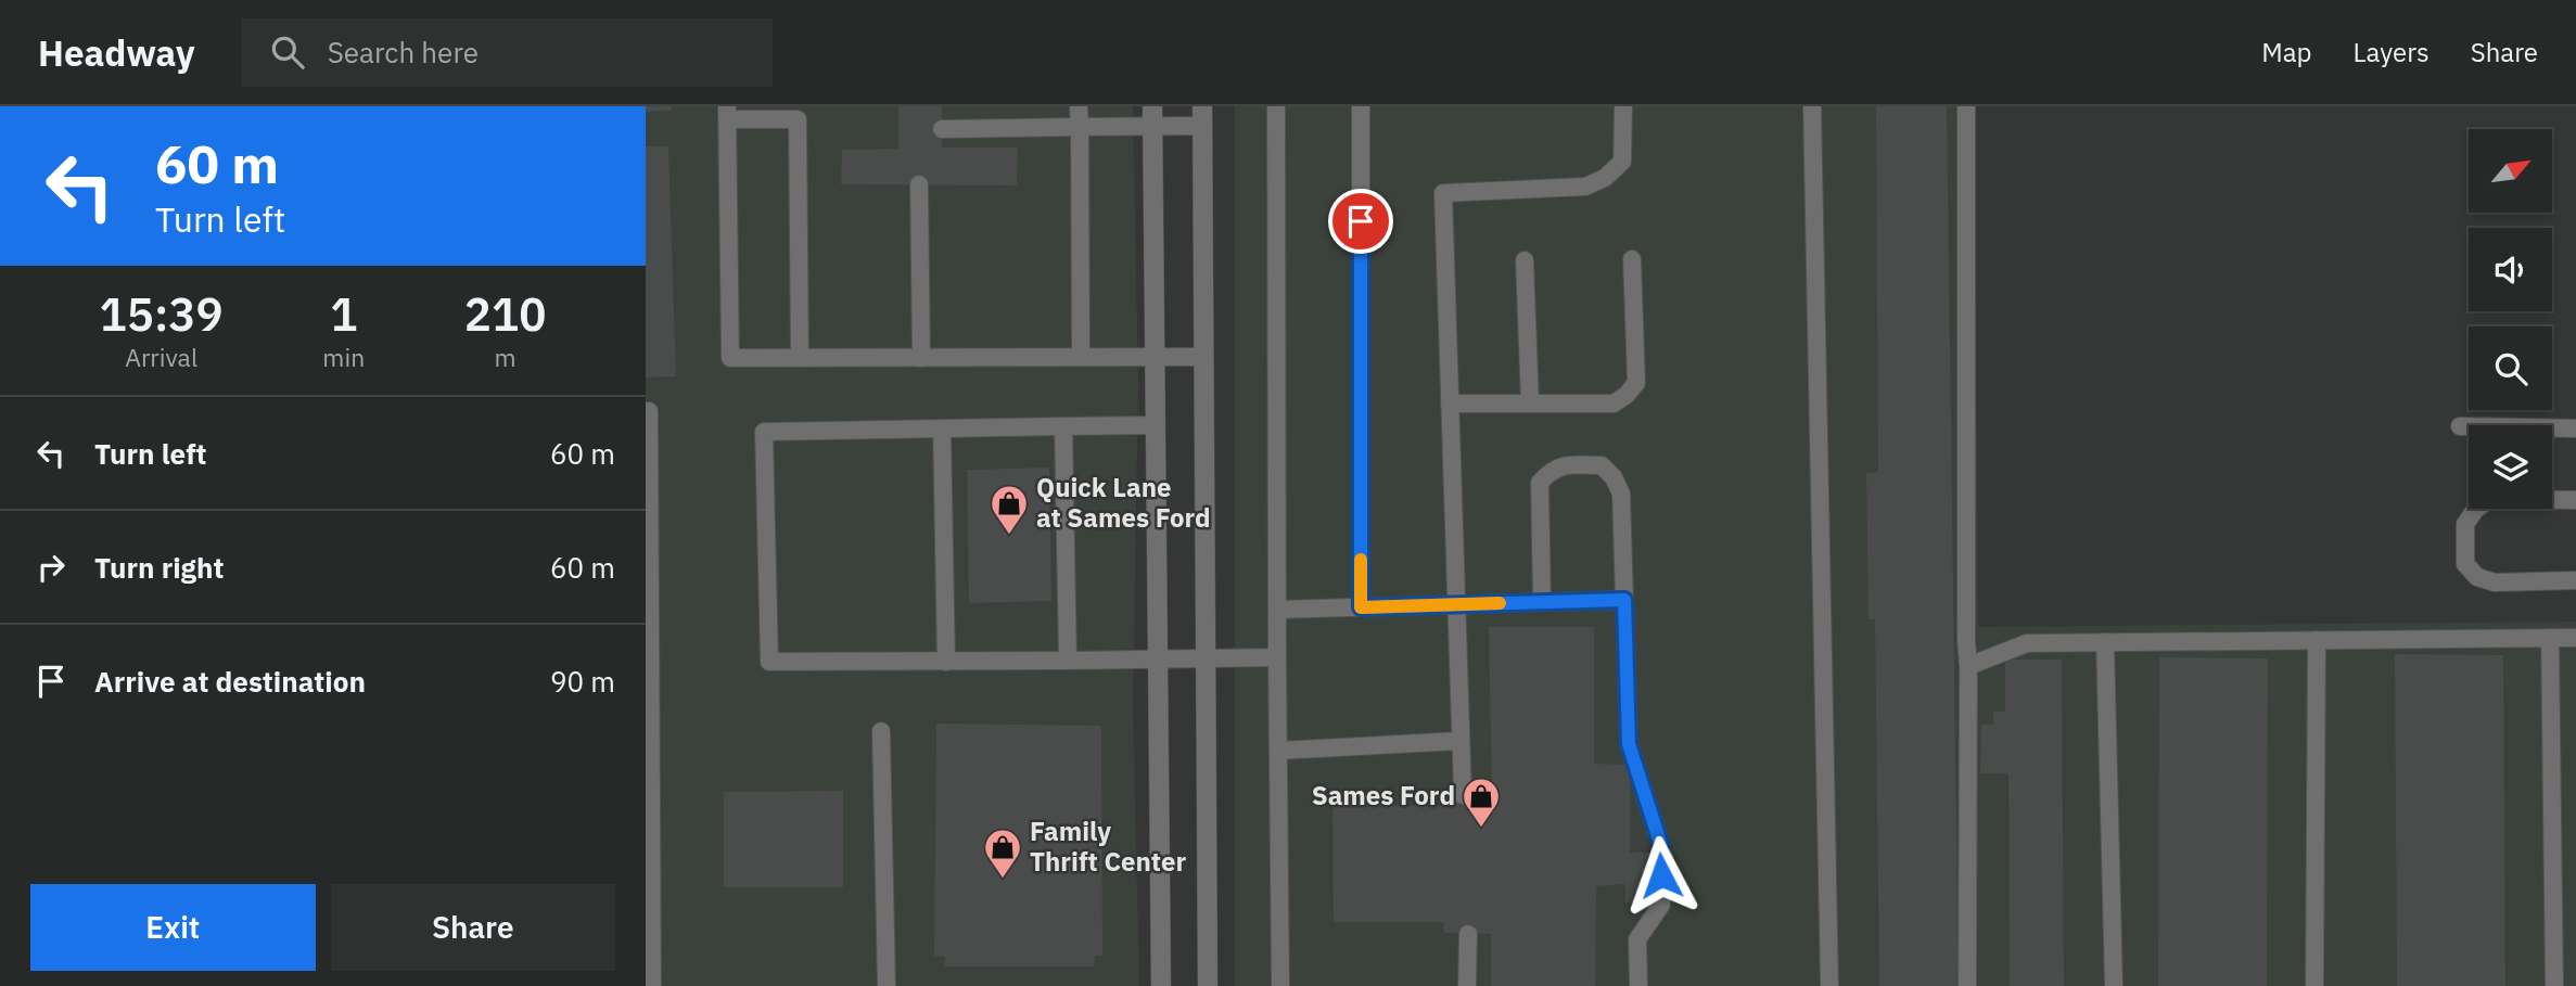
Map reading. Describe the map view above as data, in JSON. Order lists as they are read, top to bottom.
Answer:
{
  "places": {
    "shop": ["Quick Lane at Sames Ford", "Sames Ford", "Family Thrift Center"]
  },
  "north": "top right",
  "page": {
    "header": "Headway",
    "search": "Search here",
    "nav": ["Map", "Layers", "Share"],
    "turn": ["60 m", "Turn left"],
    "eta": [
      "15:39",
      "Arrival",
      "1",
      "min",
      "210",
      "m"
    ],
    "list": [
      {
        "name": "Turn left",
        "value": "60 m"
      },
      {
        "name": "Turn right",
        "value": "60 m"
      },
      {
        "name": "Arrive at destination",
        "value": "90 m"
      }
    ],
    "buttons": ["Exit", "Share"]
  }
}
